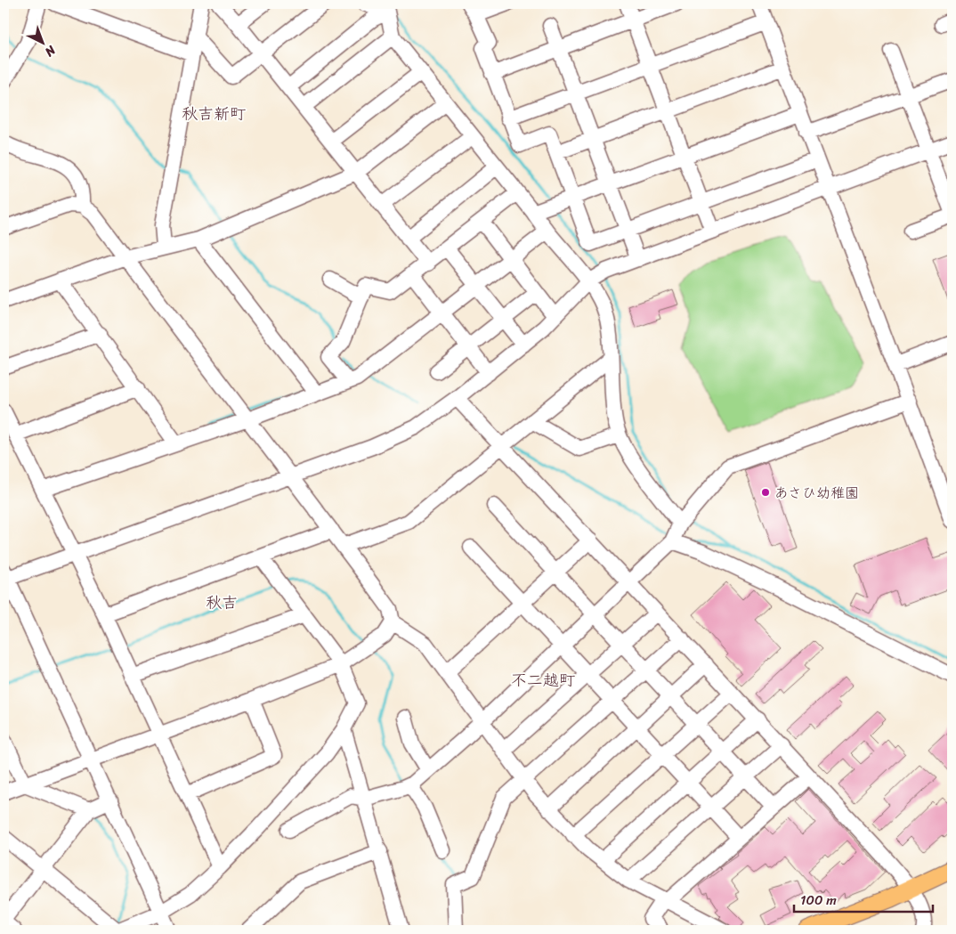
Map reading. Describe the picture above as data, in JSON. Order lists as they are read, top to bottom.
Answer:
{
  "districts": ["秋吉新町", "秋吉", "不二越町"],
  "places": ["あさひ幼稚園"],
  "scale_bar": "100 m",
  "north": "bottom right"
}
